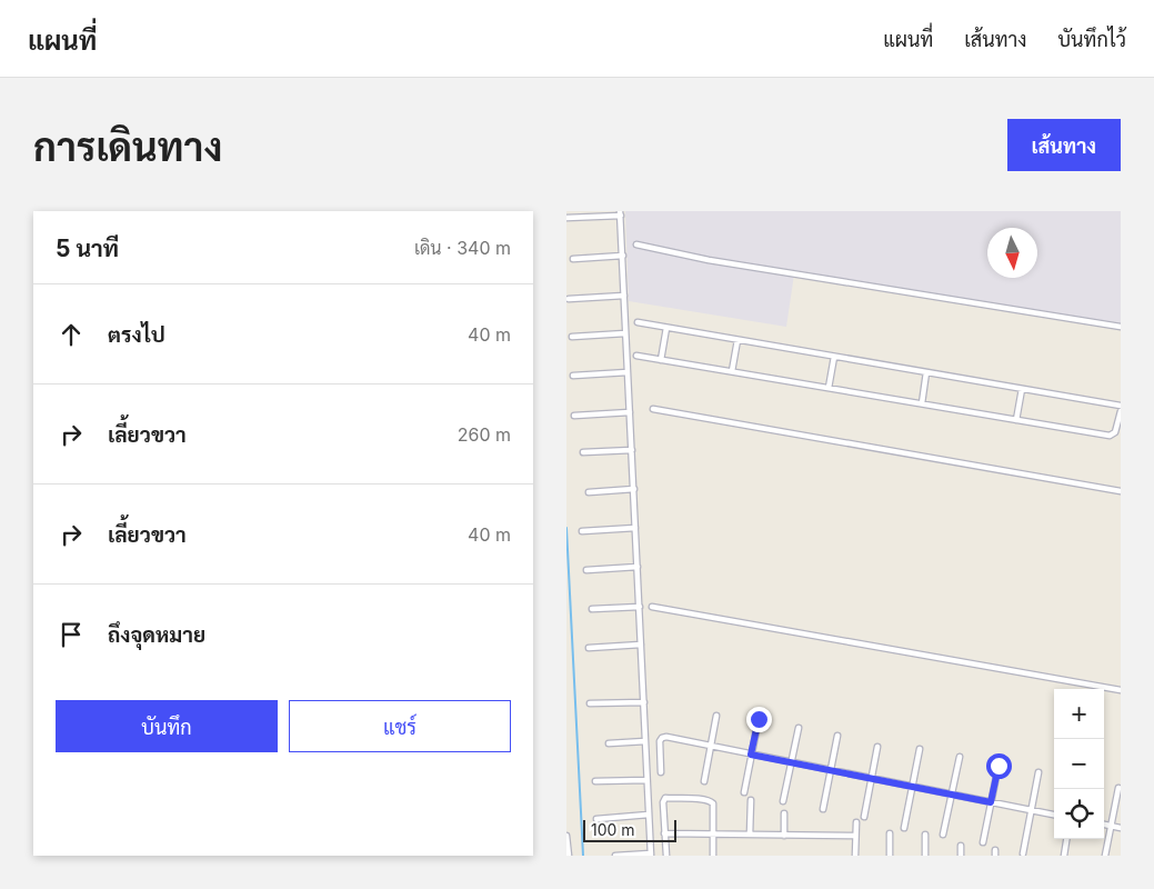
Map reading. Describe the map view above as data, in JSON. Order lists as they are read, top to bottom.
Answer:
{
  "scale_bar": "100 m",
  "north": "bottom",
  "page": {
    "header": "แผนที่",
    "nav": ["แผนที่", "เส้นทาง", "บันทึกไว้"],
    "buttons": [
      "เส้นทาง",
      ["บันทึก", "แชร์"]
    ],
    "title": "การเดินทาง",
    "heading": ["5 นาที", "เดิน · 340 m"],
    "list": [
      ["ตรงไป", "40 m"],
      ["เลี้ยวขวา", "260 m"],
      ["เลี้ยวขวา", "40 m"],
      "ถึงจุดหมาย"
    ],
    "map_buttons": ["+", "−"],
    "scale": "100 m"
  }
}
